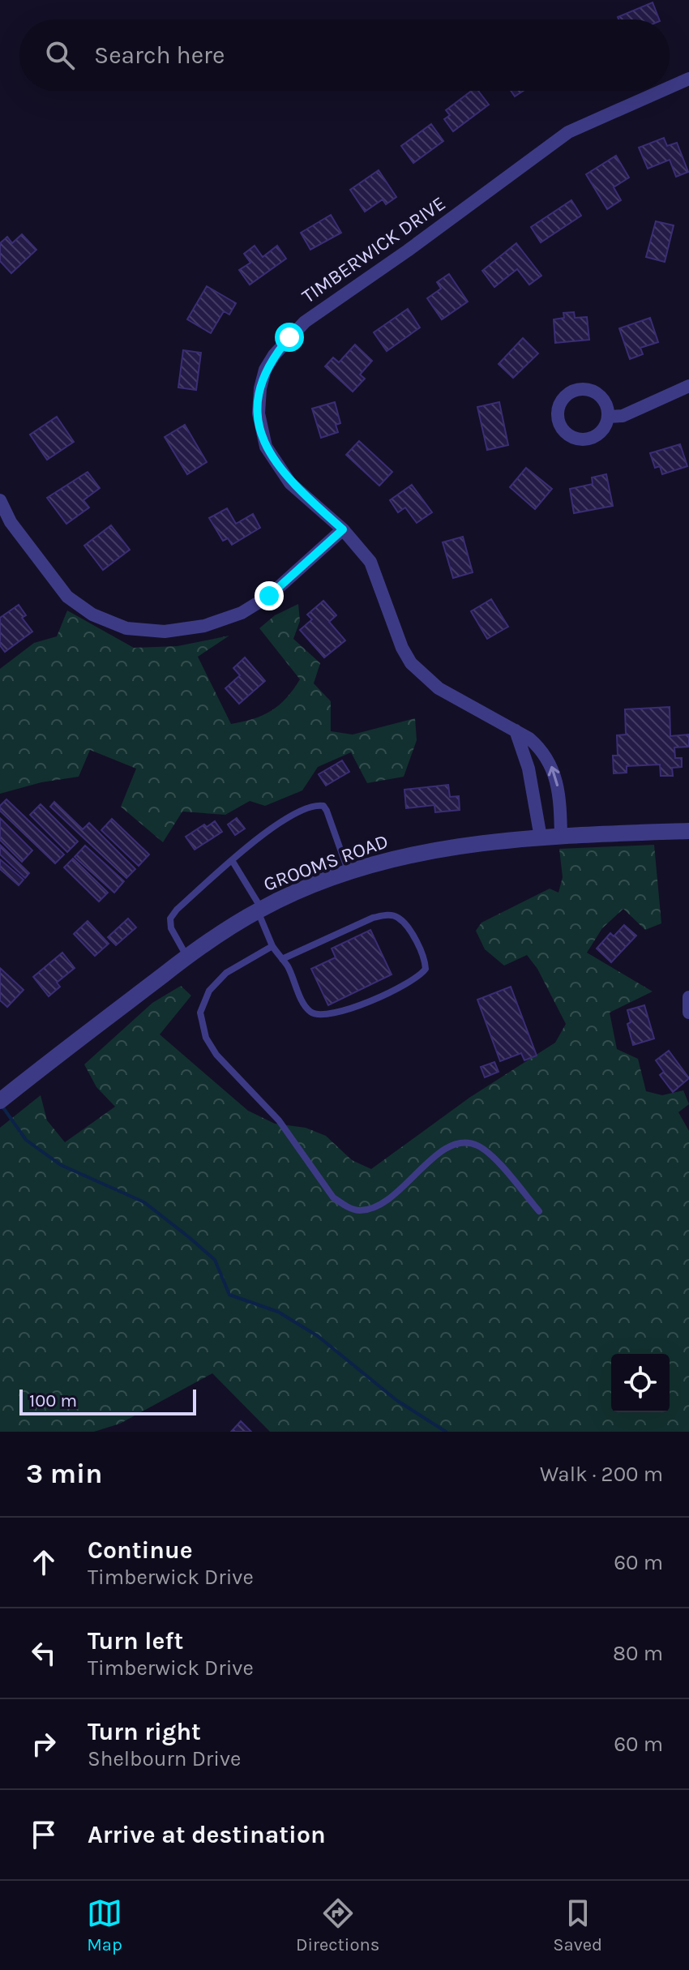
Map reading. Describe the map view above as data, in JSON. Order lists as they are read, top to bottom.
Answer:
{
  "streets": {
    "street": ["TIMBERWICK DRIVE", "GROOMS ROAD"]
  },
  "crossings": [
    ["TIMBERWICK DRIVE", "GROOMS ROAD"]
  ],
  "scale_bar": "100 m",
  "page": {
    "search": "Search here",
    "scale": "100 m",
    "heading": ["3 min", "Walk · 200 m"],
    "list": [
      ["Continue", "Timberwick Drive", "60 m"],
      ["Turn left", "Timberwick Drive", "80 m"],
      ["Turn right", "Shelbourn Drive", "60 m"],
      "Arrive at destination"
    ],
    "nav": ["Map", "Directions", "Saved"]
  }
}
